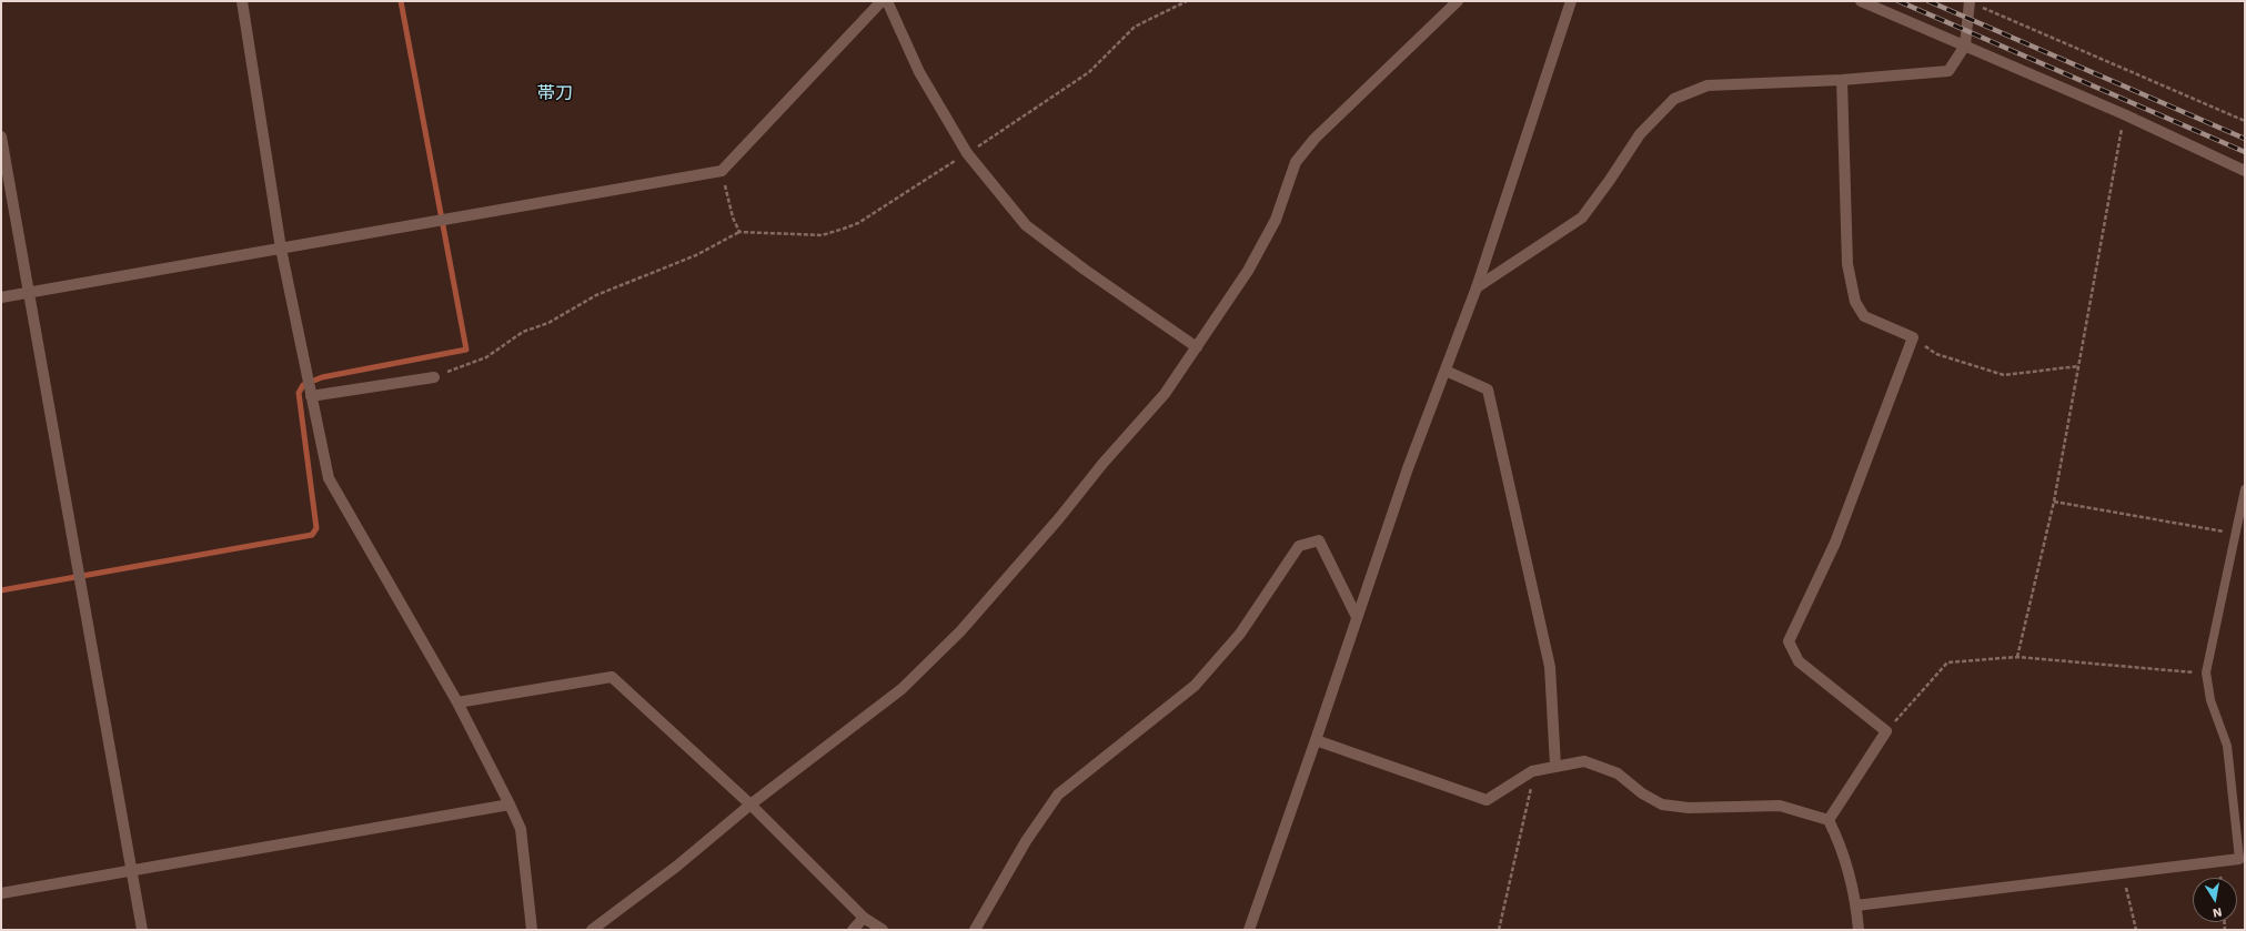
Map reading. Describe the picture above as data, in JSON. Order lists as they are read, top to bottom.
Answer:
{
  "districts": ["帯刀"],
  "north": "bottom"
}
